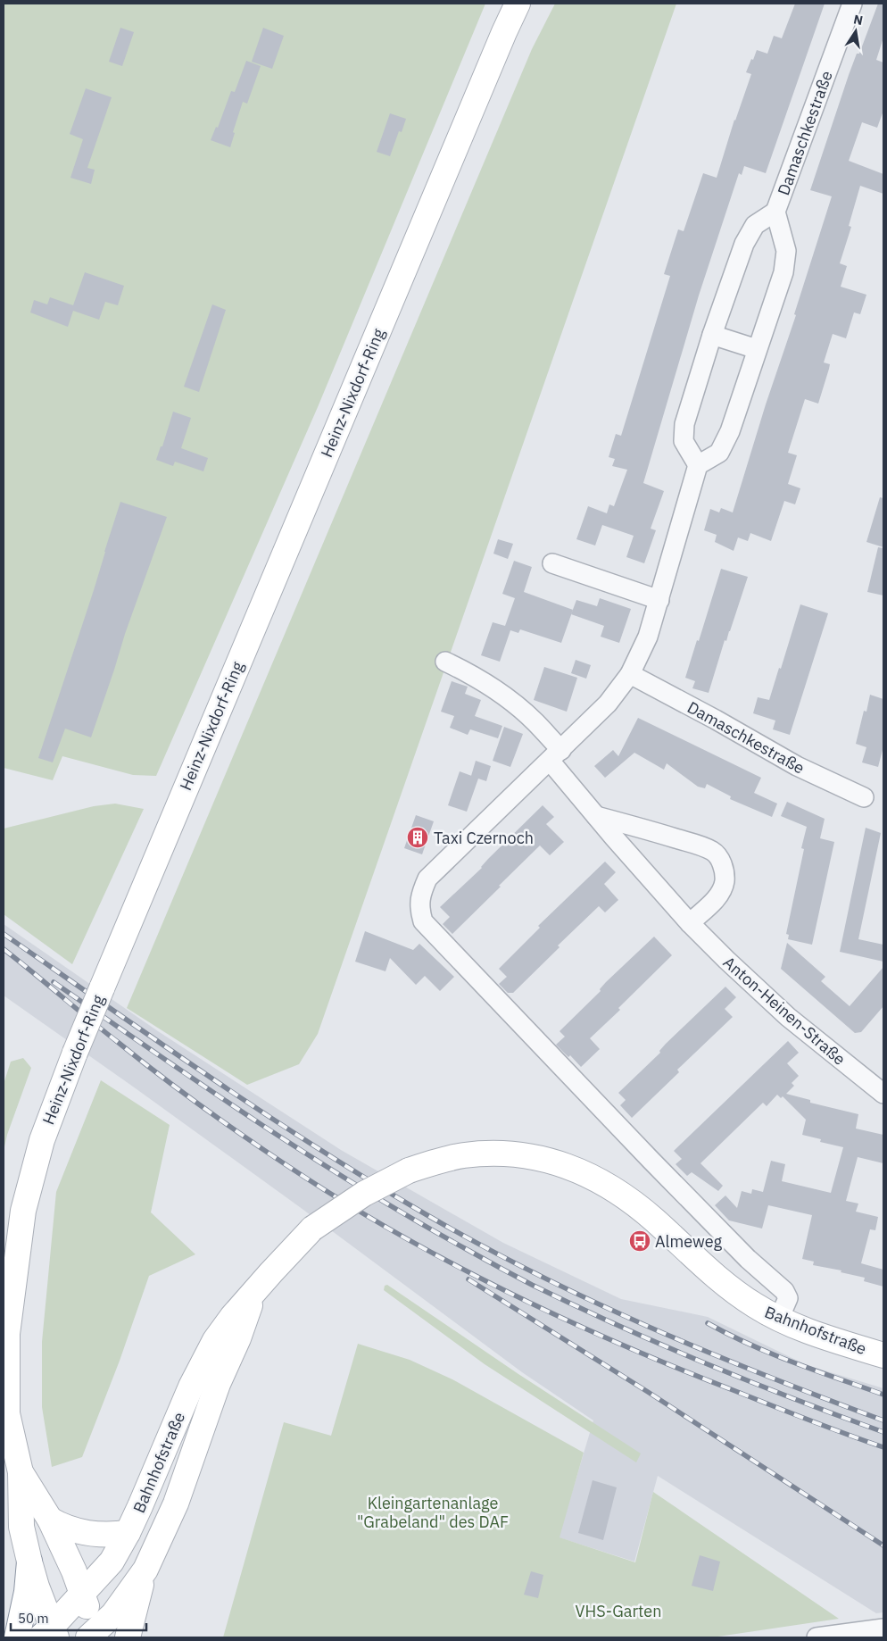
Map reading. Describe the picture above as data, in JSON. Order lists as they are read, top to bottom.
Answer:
{
  "streets": {
    "main road": ["Heinz-Nixdorf-Ring", "Bahnhofstraße"],
    "street": ["Damaschkestraße", "Anton-Heinen-Straße"]
  },
  "crossings": [
    ["Heinz-Nixdorf-Ring", "Bahnhofstraße"]
  ],
  "parks": ["Kleingartenanlage \"Grabeland\" des DAF", "VHS-Garten"],
  "places": {
    "building": ["Taxi Czernoch"],
    "bus stop": ["Almeweg"]
  },
  "scale_bar": "50 m",
  "north": "top"
}
